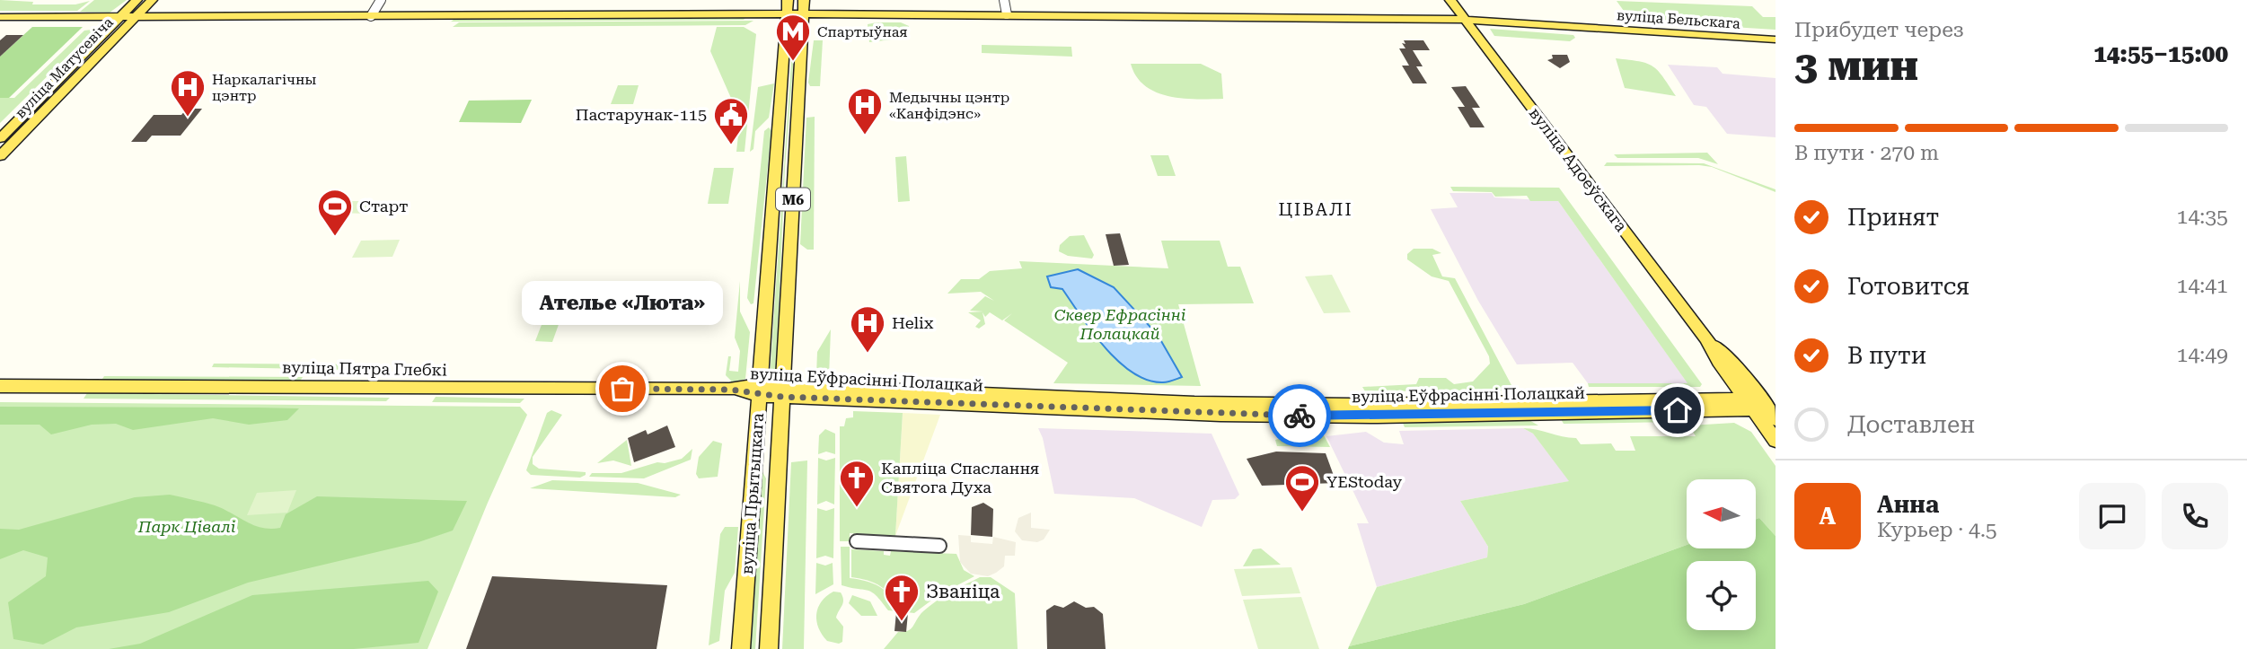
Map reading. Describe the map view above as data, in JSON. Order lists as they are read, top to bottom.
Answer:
{
  "streets": {
    "main road": [
      "вуліца Бельскага",
      "вуліца Матусевіча",
      "вуліца Адоеўскага",
      "М6",
      "вуліца Пятра Глебкі",
      "вуліца Еўфрасінні Полацкай",
      "вуліца Прытыцкага"
    ]
  },
  "crossings": [
    ["вуліца Бельскага", "вуліца Матусевіча"],
    ["вуліца Бельскага", "вуліца Адоеўскага"],
    ["вуліца Бельскага", "вуліца Прытыцкага"],
    ["вуліца Адоеўскага", "вуліца Еўфрасінні Полацкай"],
    ["вуліца Пятра Глебкі", "вуліца Еўфрасінні Полацкай"],
    ["вуліца Еўфрасінні Полацкай", "вуліца Прытыцкага"]
  ],
  "districts": ["ЦІВАЛІ"],
  "parks": ["Сквер Ефрасінні Полацкай", "Парк Цівалі"],
  "places": {
    "metro station": ["Спартыўная"],
    "hospital": ["Наркалагічны цэнтр", "Медычны цэнтр «Канфідэнс»", "Helix"],
    "public building": ["Пастарунак-115"],
    "sports": ["Старт", "YEStoday"],
    "other": ["Ателье «Люта»"],
    "church": ["Капліца Спаслання Святога Духа", "Званіца"]
  },
  "north": "left",
  "page": {
    "heading": ["3 мин", "Прибудет через", "14:55–15:00"],
    "panel": ["Анна", "Курьер · 4.5"],
    "bar": "В пути · 270 m",
    "list": [
      ["Принят", "14:35"],
      ["Готовится", "14:41"],
      ["В пути", "14:49"],
      "Доставлен"
    ],
    "bubble": "Ателье «Люта»",
    "round": "А"
  }
}
